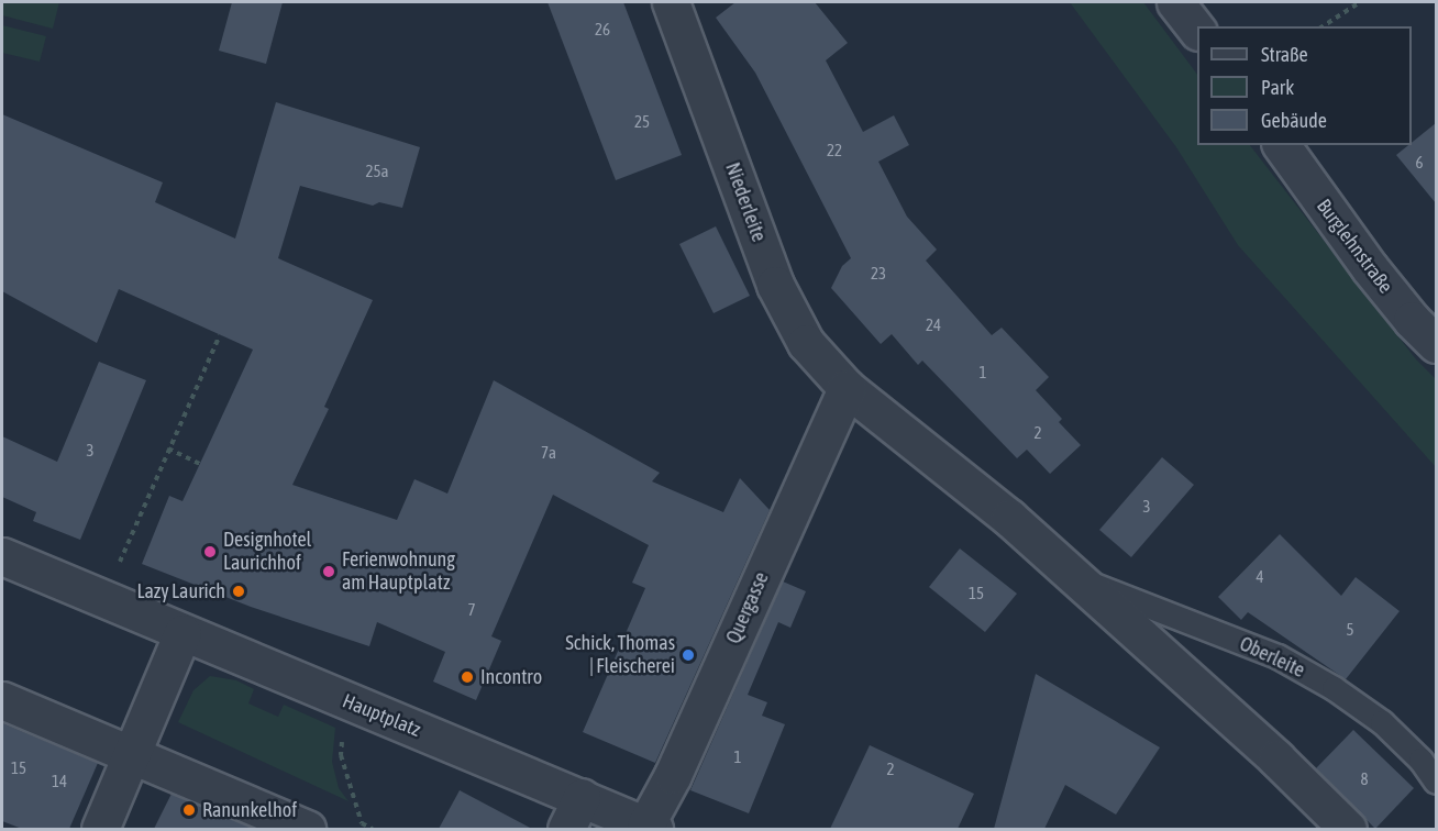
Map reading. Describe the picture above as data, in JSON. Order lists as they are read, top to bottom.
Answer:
{
  "streets": {
    "street": [
      "Niederleite",
      "Burglehnstraße",
      "Quergasse",
      "Oberleite",
      "Hauptplatz"
    ]
  },
  "crossings": [
    ["Niederleite", "Quergasse"],
    ["Niederleite", "Oberleite"],
    ["Quergasse", "Oberleite"],
    ["Quergasse", "Hauptplatz"]
  ],
  "places": [
    "Designhotel Laurichhof",
    "Ferienwohnung am Hauptplatz",
    "Lazy Laurich",
    "Schick, Thomas | Fleischerei",
    "Incontro",
    "Ranunkelhof"
  ],
  "house_numbers": [
    "26",
    "25",
    "22",
    "6",
    "25a",
    "23",
    "24",
    "1",
    "2",
    "3",
    "7a",
    "3",
    "4",
    "15",
    "7",
    "5",
    "1",
    "15",
    "2",
    "8",
    "14"
  ],
  "legend": ["Straße", "Park", "Gebäude"]
}
